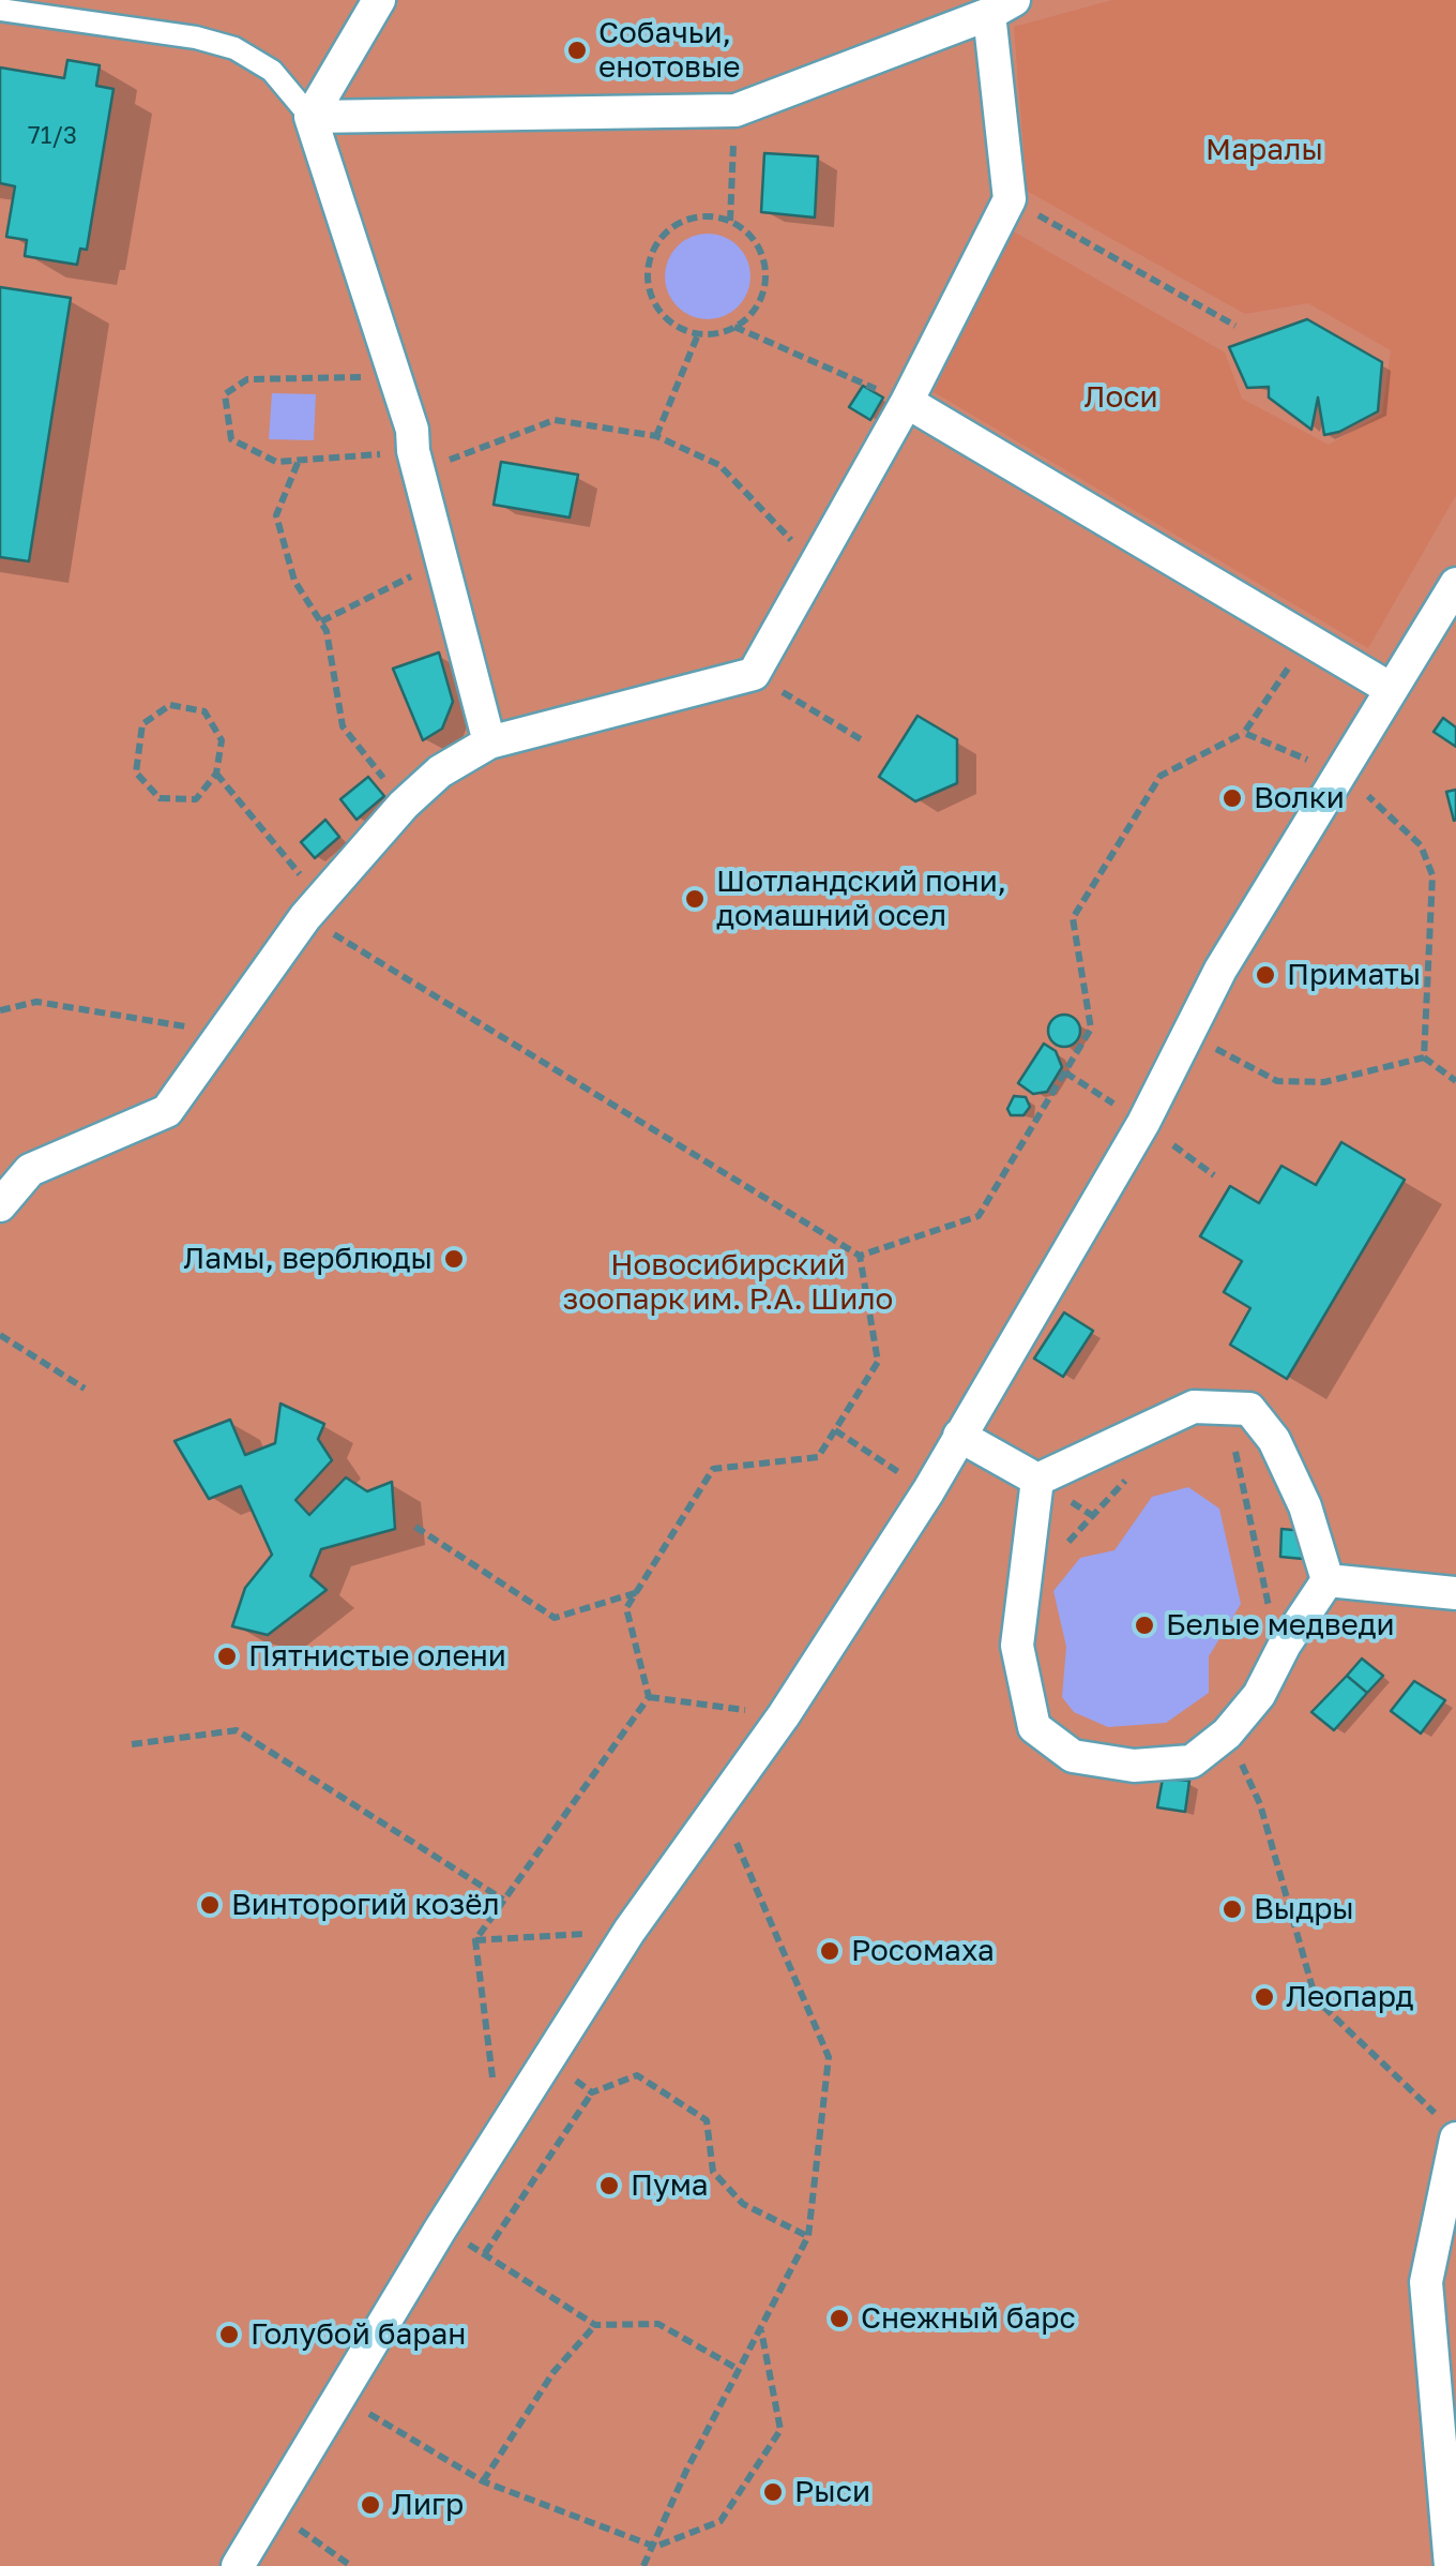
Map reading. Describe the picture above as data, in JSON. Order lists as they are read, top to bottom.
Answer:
{
  "parks": ["Маралы", "Лоси", "Новосибирский зоопарк им. Р.А. Шило"],
  "places": [
    "Собачьи, енотовые",
    "Волки",
    "Шотландский пони, домашний осел",
    "Приматы",
    "Ламы, верблюды",
    "Белые медведи",
    "Пятнистые олени",
    "Винторогий козёл",
    "Выдры",
    "Росомаха",
    "Леопард",
    "Пума",
    "Снежный барс",
    "Голубой баран",
    "Рыси",
    "Лигр"
  ],
  "house_numbers": ["71/3"]
}
